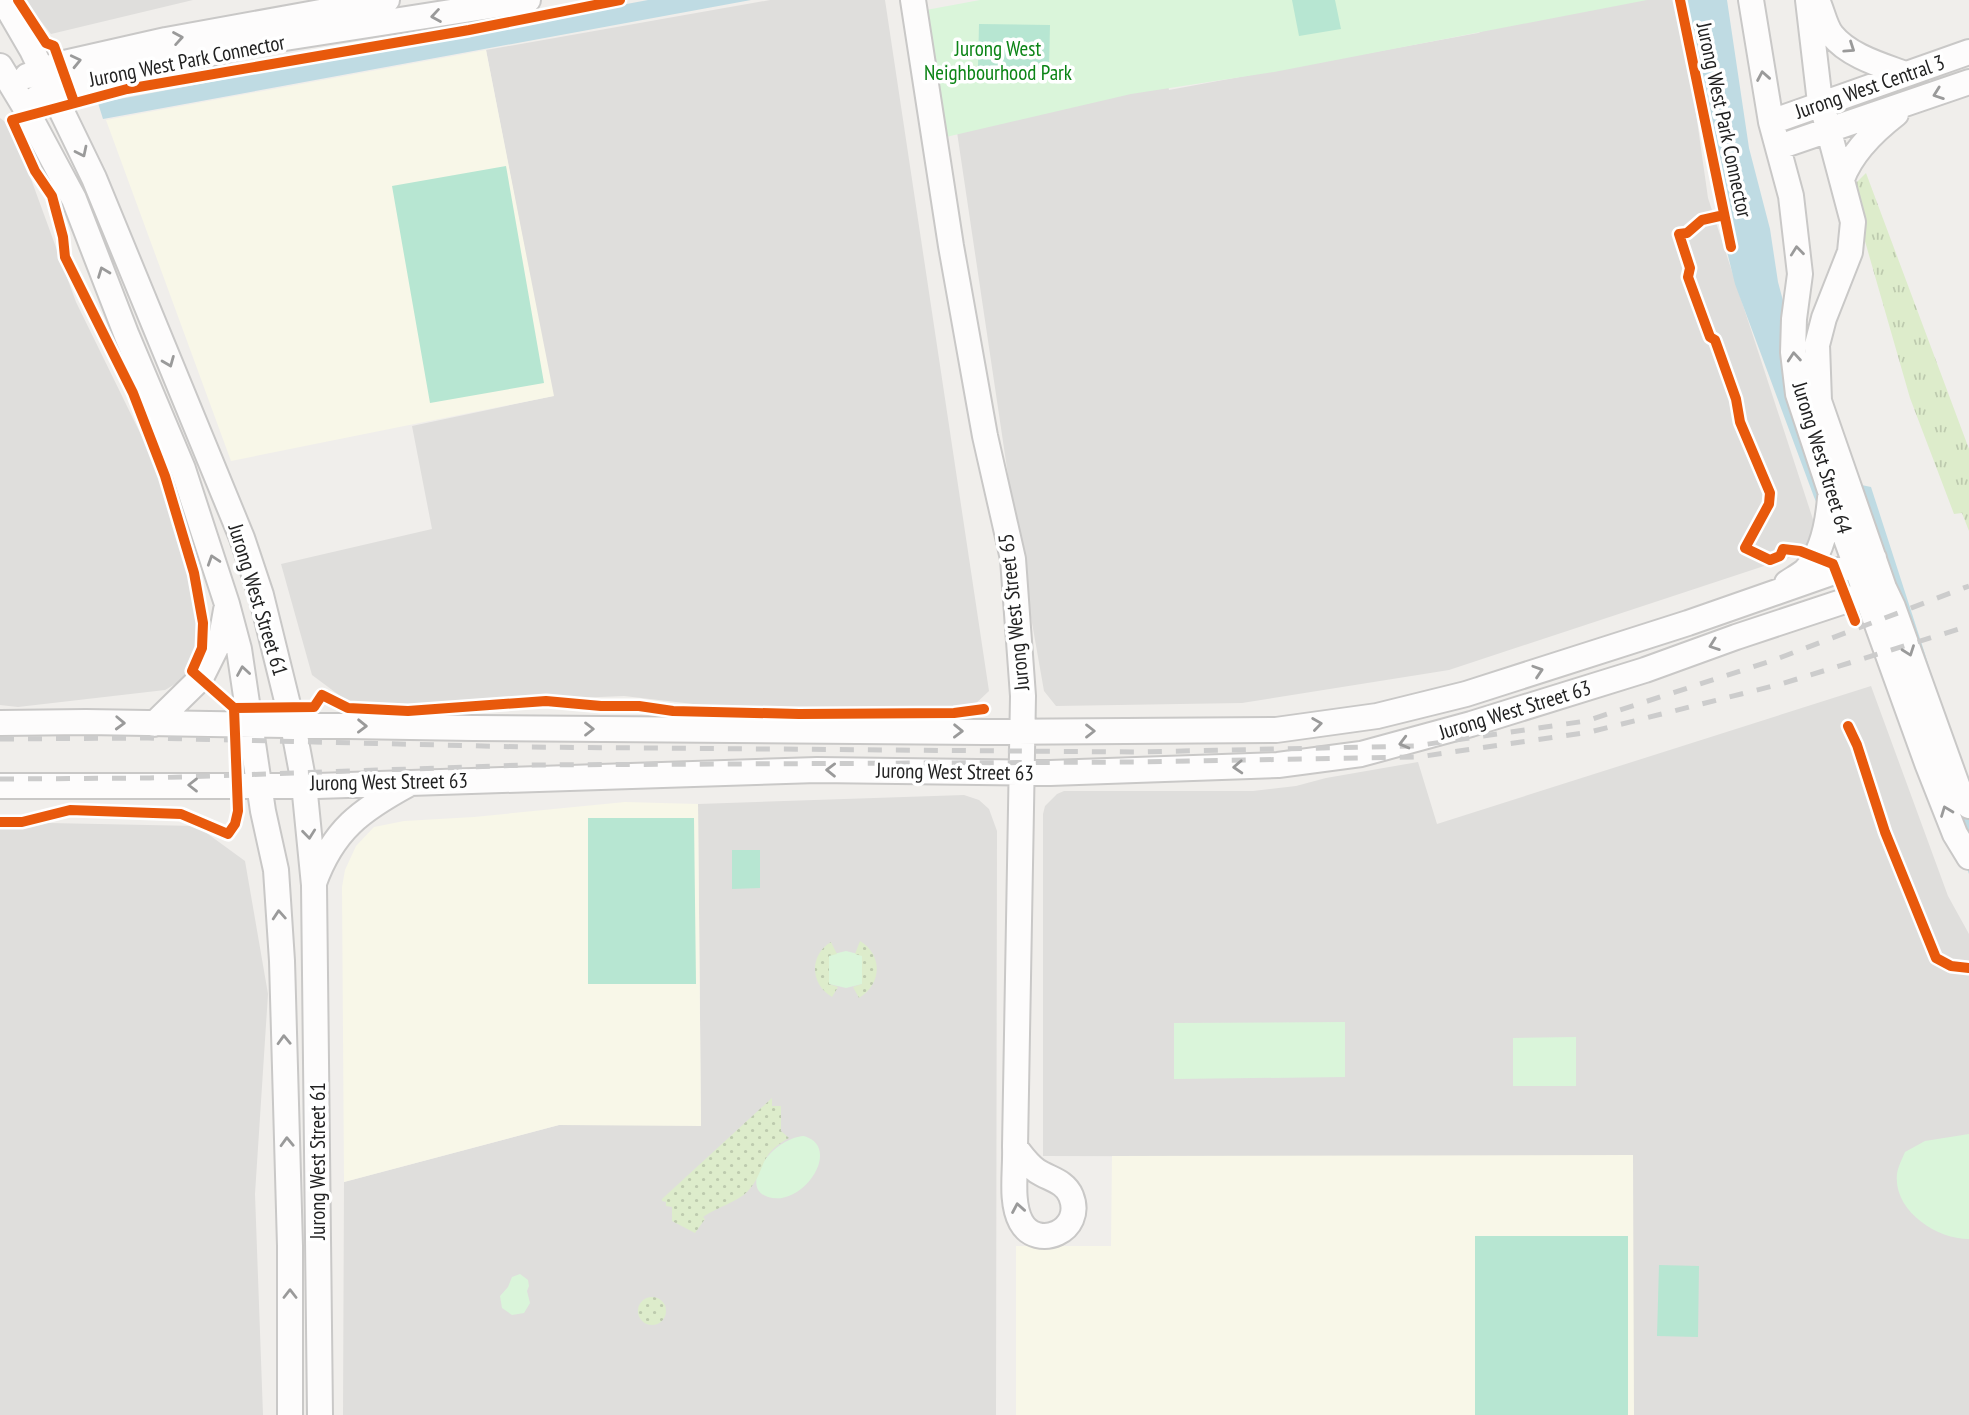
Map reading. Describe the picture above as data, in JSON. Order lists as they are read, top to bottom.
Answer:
{
  "streets": {
    "street": [
      "Jurong West Central 3",
      "Jurong West Street 64",
      "Jurong West Street 61",
      "Jurong West Street 65",
      "Jurong West Street 63"
    ],
    "cycle path": ["Jurong West Park Connector"]
  },
  "crossings": [
    ["Jurong West Central 3", "Jurong West Street 64"],
    ["Jurong West Street 64", "Jurong West Street 63"],
    ["Jurong West Street 61", "Jurong West Street 63"],
    ["Jurong West Street 65", "Jurong West Street 63"]
  ],
  "parks": ["Jurong West Neighbourhood Park"]
}
